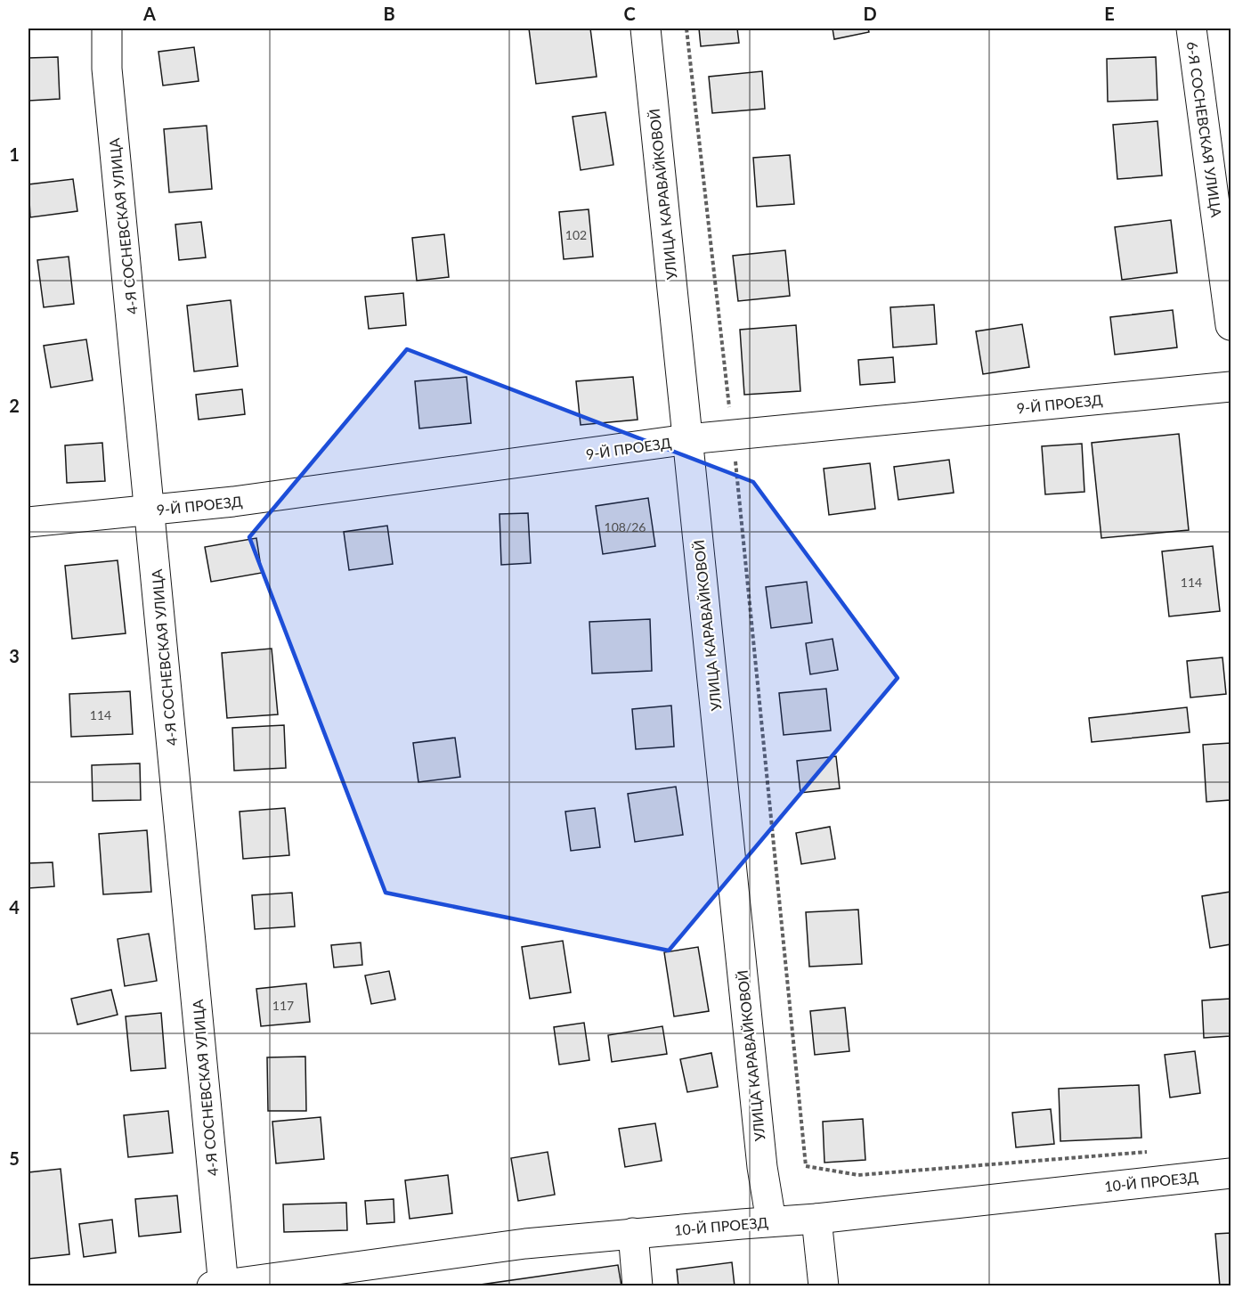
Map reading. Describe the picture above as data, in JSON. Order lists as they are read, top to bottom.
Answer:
{
  "streets": {
    "street": [
      "6-Я СОСНЕВСКАЯ УЛИЦА",
      "УЛИЦА КАРАВАЙКОВОЙ",
      "4-Я СОСНЕВСКАЯ УЛИЦА",
      "9-Й ПРОЕЗД",
      "10-Й ПРОЕЗД"
    ]
  },
  "crossings": [
    ["УЛИЦА КАРАВАЙКОВОЙ", "9-Й ПРОЕЗД"],
    ["УЛИЦА КАРАВАЙКОВОЙ", "10-Й ПРОЕЗД"],
    ["4-Я СОСНЕВСКАЯ УЛИЦА", "9-Й ПРОЕЗД"],
    ["4-Я СОСНЕВСКАЯ УЛИЦА", "10-Й ПРОЕЗД"]
  ],
  "house_numbers": [
    "102",
    "108/26",
    "114",
    "114",
    "117"
  ],
  "grid": {
    "columns": [
      "A",
      "B",
      "C",
      "D",
      "E"
    ],
    "rows": [
      "1",
      "2",
      "3",
      "4",
      "5"
    ]
  }
}
